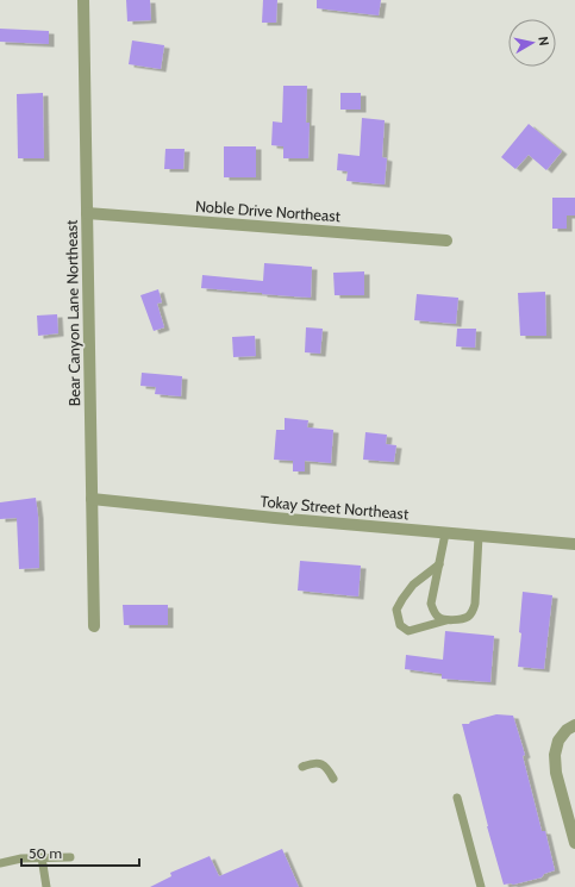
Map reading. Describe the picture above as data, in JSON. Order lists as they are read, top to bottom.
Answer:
{
  "streets": {
    "street": ["Noble Drive Northeast", "Bear Canyon Lane Northeast", "Tokay Street Northeast"]
  },
  "crossings": [
    ["Noble Drive Northeast", "Bear Canyon Lane Northeast"],
    ["Bear Canyon Lane Northeast", "Tokay Street Northeast"]
  ],
  "scale_bar": "50 m",
  "north": "right"
}
